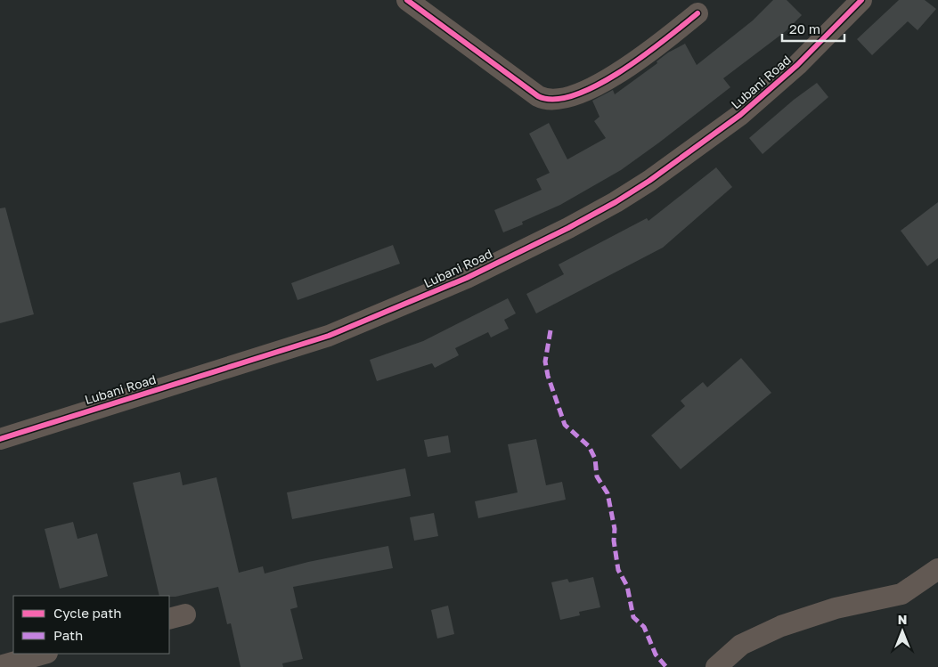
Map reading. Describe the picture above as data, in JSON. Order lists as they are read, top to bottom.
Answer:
{
  "streets": {
    "street": ["Lubani Road"]
  },
  "legend": ["Cycle path", "Path"],
  "scale_bar": "20 m",
  "north": "top"
}
